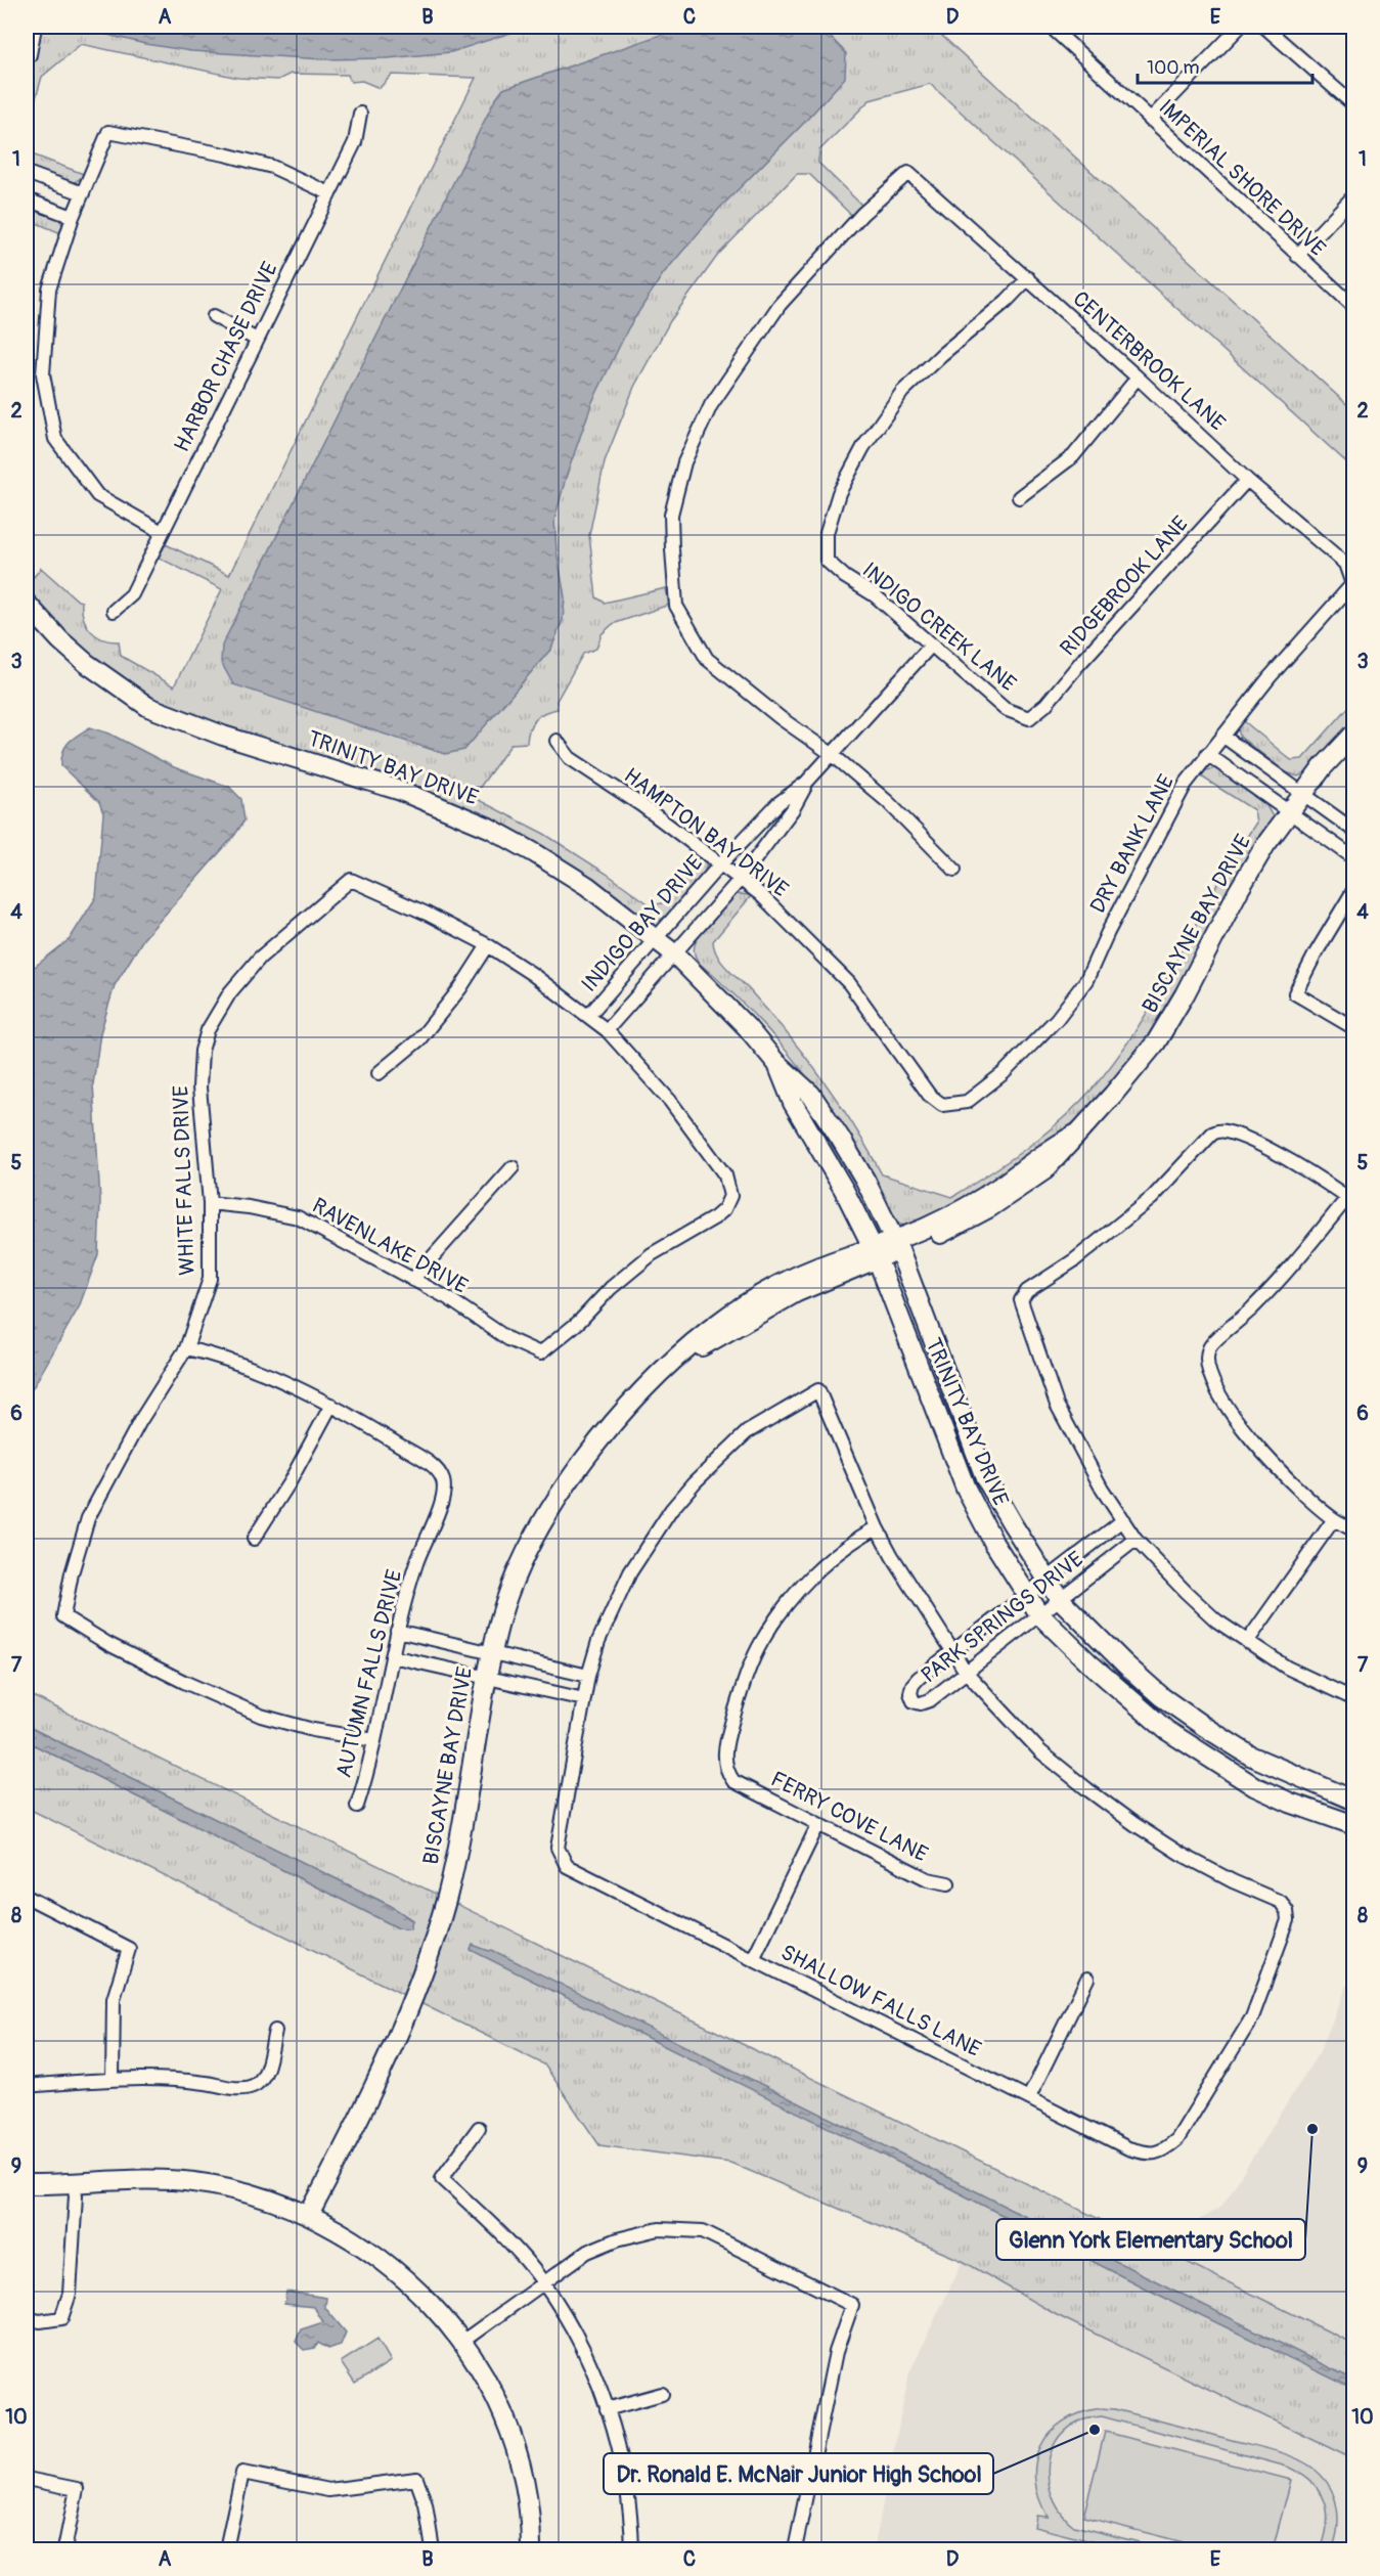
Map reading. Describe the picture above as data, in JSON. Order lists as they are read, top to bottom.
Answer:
{
  "streets": {
    "street": [
      "IMPERIAL SHORE DRIVE",
      "HARBOR CHASE DRIVE",
      "CENTERBROOK LANE",
      "RIDGEBROOK LANE",
      "INDIGO CREEK LANE",
      "TRINITY BAY DRIVE",
      "HAMPTON BAY DRIVE",
      "DRY BANK LANE",
      "INDIGO BAY DRIVE",
      "BISCAYNE BAY DRIVE",
      "WHITE FALLS DRIVE",
      "RAVENLAKE DRIVE",
      "PARK SPRINGS DRIVE",
      "AUTUMN FALLS DRIVE",
      "FERRY COVE LANE",
      "SHALLOW FALLS LANE"
    ]
  },
  "crossings": [
    ["CENTERBROOK LANE", "RIDGEBROOK LANE"],
    ["CENTERBROOK LANE", "INDIGO CREEK LANE"],
    ["CENTERBROOK LANE", "DRY BANK LANE"],
    ["CENTERBROOK LANE", "INDIGO BAY DRIVE"],
    ["RIDGEBROOK LANE", "INDIGO CREEK LANE"],
    ["INDIGO CREEK LANE", "INDIGO BAY DRIVE"],
    ["TRINITY BAY DRIVE", "INDIGO BAY DRIVE"],
    ["TRINITY BAY DRIVE", "BISCAYNE BAY DRIVE"],
    ["TRINITY BAY DRIVE", "PARK SPRINGS DRIVE"],
    ["HAMPTON BAY DRIVE", "DRY BANK LANE"],
    ["HAMPTON BAY DRIVE", "INDIGO BAY DRIVE"],
    ["INDIGO BAY DRIVE", "RAVENLAKE DRIVE"],
    ["WHITE FALLS DRIVE", "RAVENLAKE DRIVE"],
    ["WHITE FALLS DRIVE", "AUTUMN FALLS DRIVE"],
    ["PARK SPRINGS DRIVE", "SHALLOW FALLS LANE"]
  ],
  "places": ["Glenn York Elementary School", "Dr. Ronald E. McNair Junior High School"],
  "scale_bar": "100 m",
  "grid": {
    "columns": [
      "A",
      "B",
      "C",
      "D",
      "E"
    ],
    "rows": [
      "1",
      "2",
      "3",
      "4",
      "5",
      "6",
      "7",
      "8",
      "9",
      "10"
    ]
  }
}
